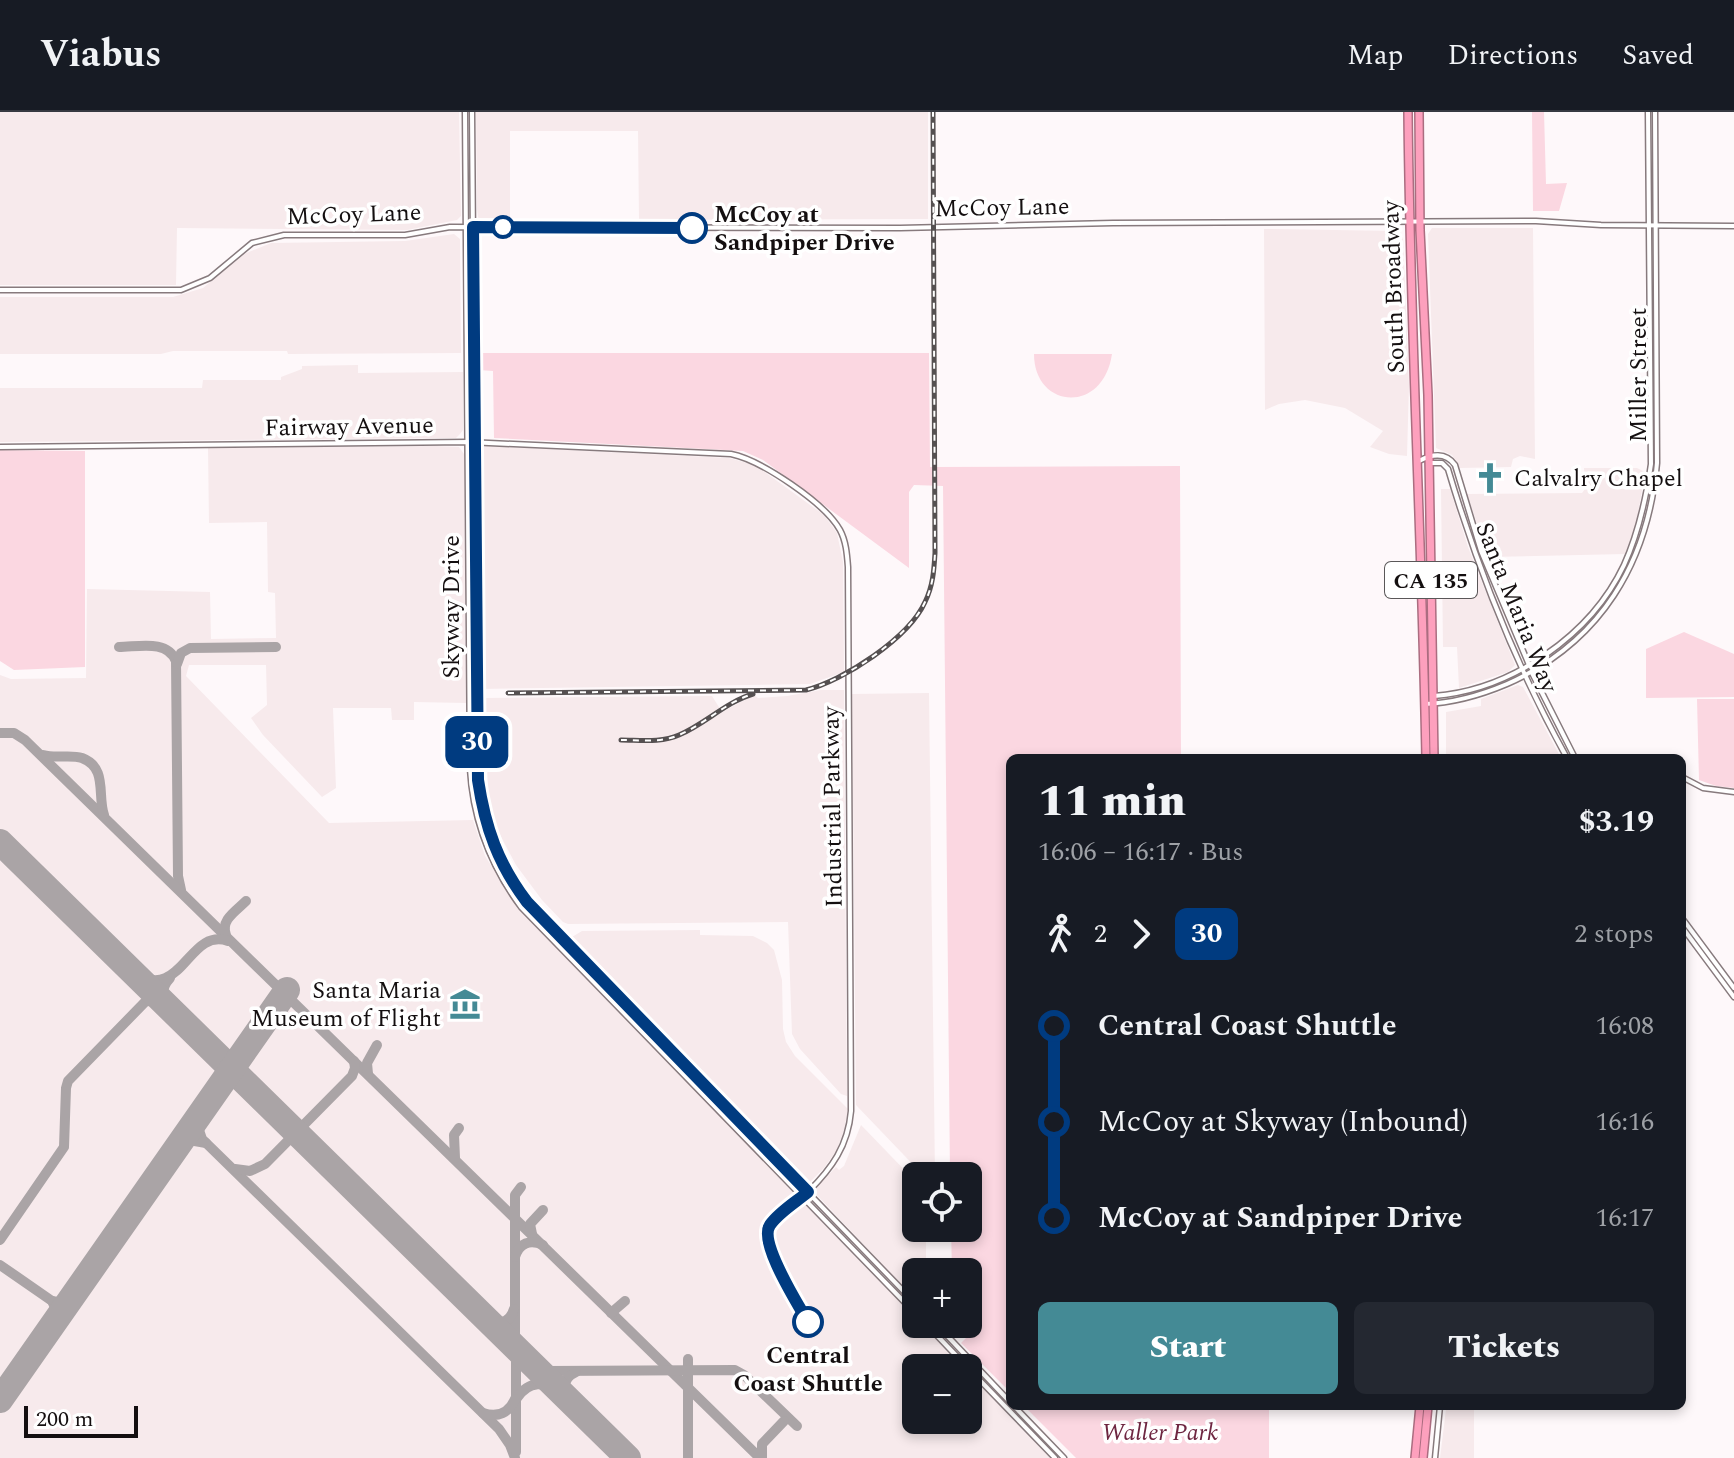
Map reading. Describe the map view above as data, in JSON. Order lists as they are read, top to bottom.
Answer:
{
  "streets": {
    "highway": ["South Broadway", "CA 135"],
    "street": [
      "McCoy Lane",
      "Miller Street",
      "Fairway Avenue",
      "Skyway Drive",
      "Santa Maria Way",
      "Industrial Parkway"
    ]
  },
  "crossings": [
    ["McCoy Lane", "South Broadway"],
    ["McCoy Lane", "Miller Street"],
    ["McCoy Lane", "Skyway Drive"],
    ["South Broadway", "CA 135"],
    ["South Broadway", "Santa Maria Way"],
    ["Miller Street", "CA 135"],
    ["Miller Street", "Santa Maria Way"],
    ["Fairway Avenue", "Skyway Drive"],
    ["Fairway Avenue", "Industrial Parkway"],
    ["CA 135", "Santa Maria Way"],
    ["Skyway Drive", "Industrial Parkway"]
  ],
  "parks": ["Waller Park"],
  "places": {
    "other": ["McCoy at Sandpiper Drive", "Central Coast Shuttle"],
    "church": ["Calvalry Chapel"],
    "museum": ["Santa Maria Museum of Flight"]
  },
  "lines": ["bus line 30"],
  "scale_bar": "200 m",
  "page": {
    "header": "Viabus",
    "nav": ["Map", "Directions", "Saved"],
    "on_map": "30",
    "heading": ["11 min", "16:06 – 16:17 · Bus", "$3.19"],
    "legs": ["2", "30", "2 stops"],
    "list": [
      {
        "name": "Central Coast Shuttle",
        "value": "16:08"
      },
      {
        "name": "McCoy at Skyway (Inbound)",
        "value": "16:16"
      },
      {
        "name": "McCoy at Sandpiper Drive",
        "value": "16:17"
      }
    ],
    "map_buttons": ["+", "−"],
    "buttons": ["Start", "Tickets"],
    "scale": "200 m"
  }
}
